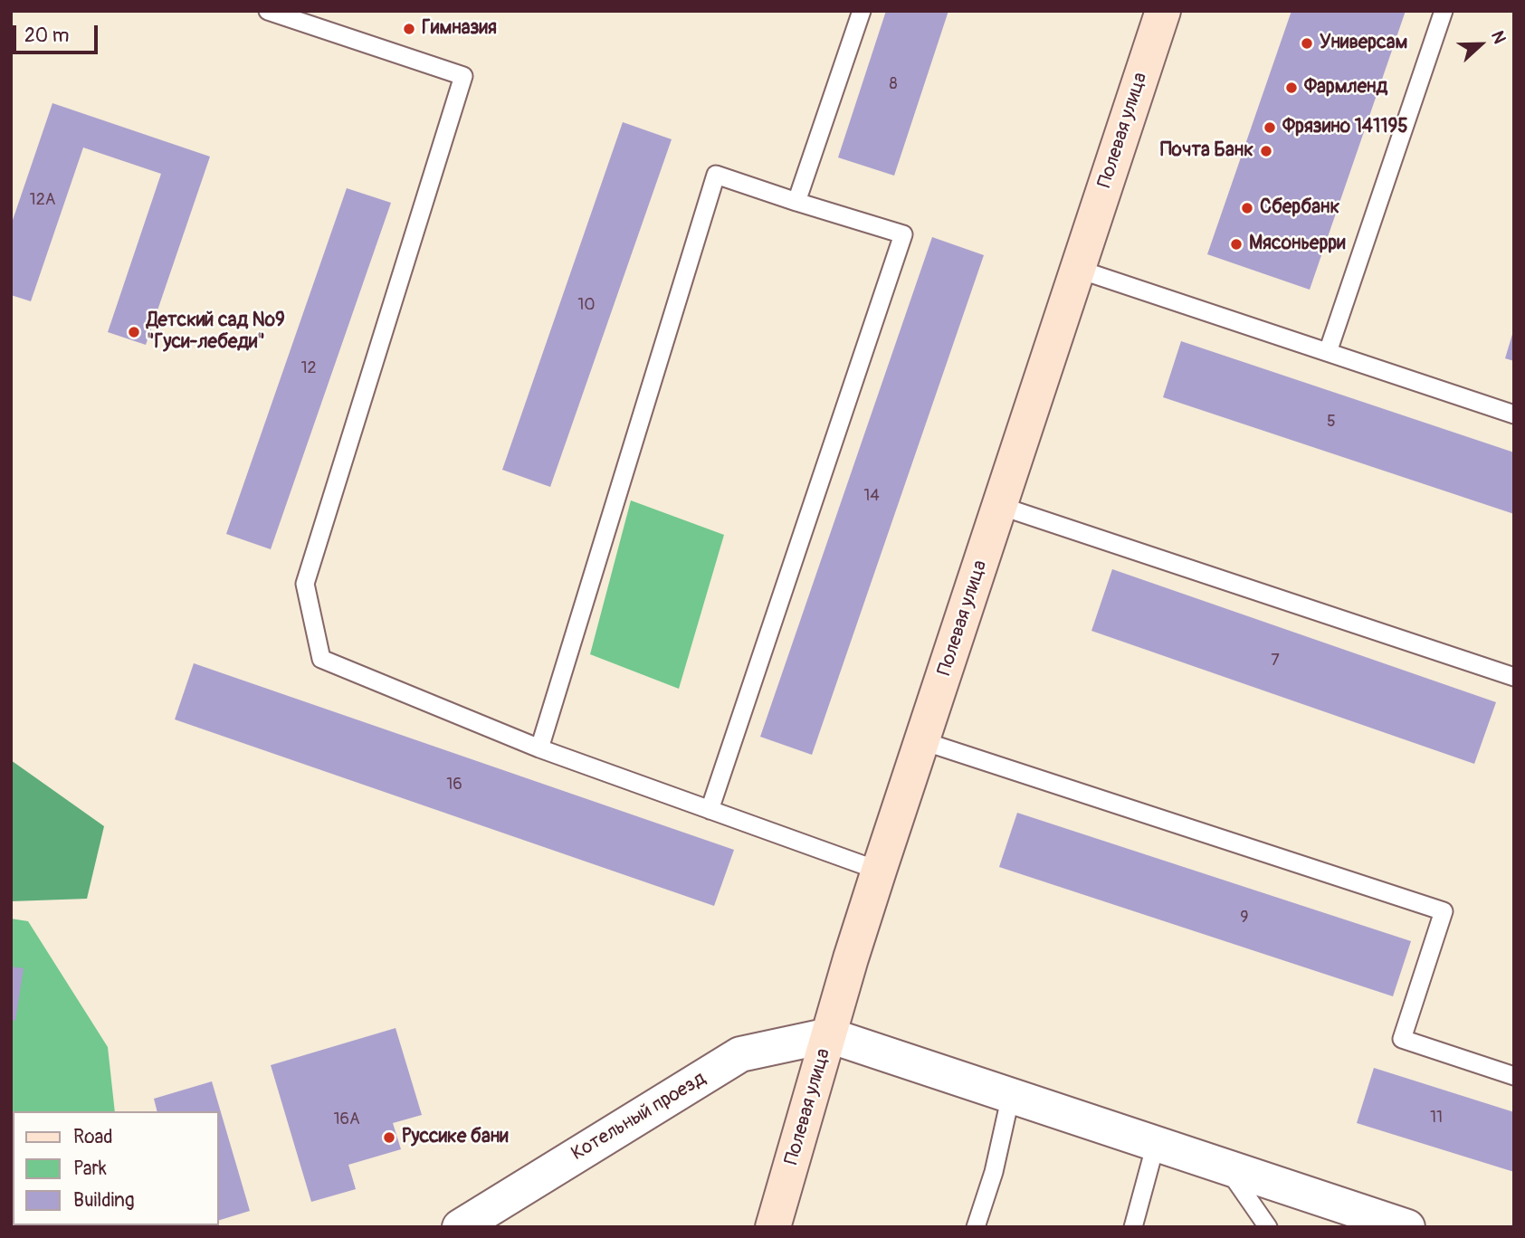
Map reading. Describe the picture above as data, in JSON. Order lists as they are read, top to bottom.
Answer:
{
  "streets": {
    "street": ["Полевая улица", "Котельный проезд"]
  },
  "crossings": [
    ["Полевая улица", "Котельный проезд"]
  ],
  "places": [
    "Гимназия",
    "Универсам",
    "Фармленд",
    "Фрязино 141195",
    "Почта Банк",
    "Сбербанк",
    "Мясоньерри",
    "Детский сад №9 \"Гуси-лебеди\"",
    "Руссике бани"
  ],
  "house_numbers": [
    "8",
    "12А",
    "10",
    "12",
    "5",
    "14",
    "7",
    "16",
    "9",
    "11",
    "16А"
  ],
  "legend": ["Road", "Park", "Building"],
  "scale_bar": "20 m",
  "north": "right"
}
